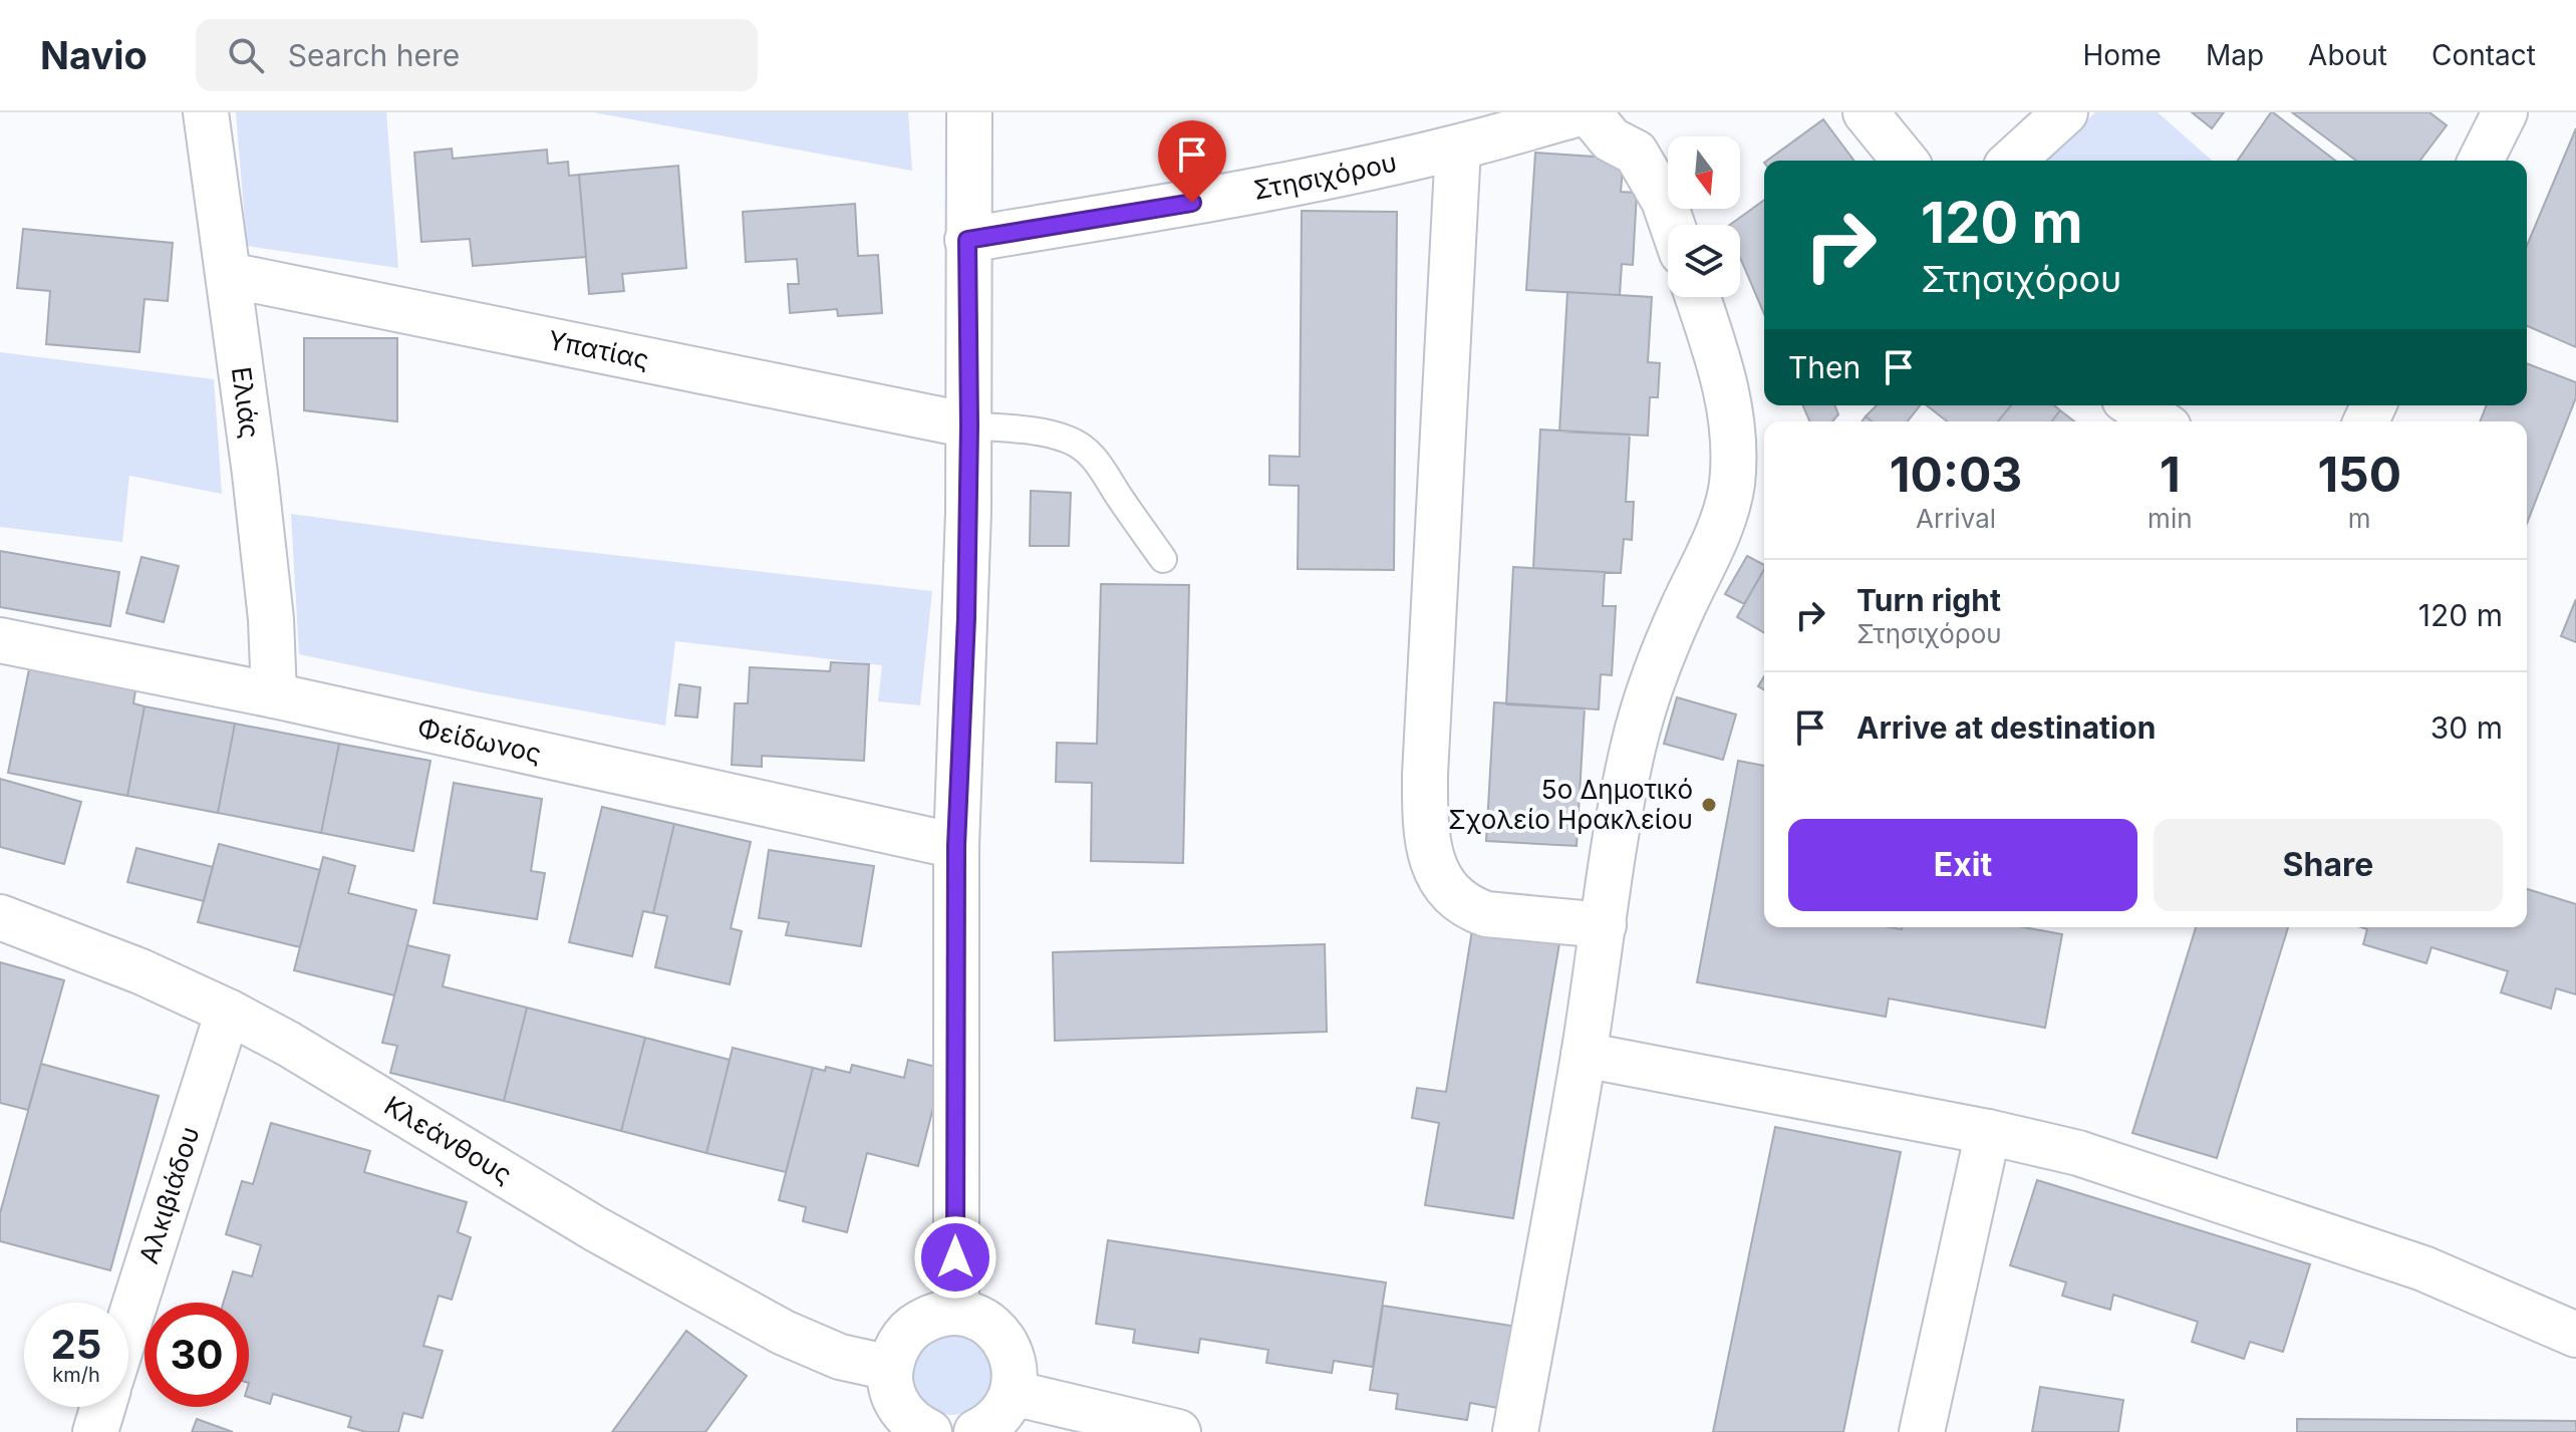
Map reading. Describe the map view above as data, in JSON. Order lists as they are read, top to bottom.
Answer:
{
  "streets": {
    "street": [
      "Στησιχόρου",
      "Υπατίας",
      "Ελιάς",
      "Φείδωνος",
      "Κλεάνθους",
      "Αλκιβιάδου"
    ]
  },
  "crossings": [
    ["Υπατίας", "Ελιάς"],
    ["Ελιάς", "Φείδωνος"],
    ["Κλεάνθους", "Αλκιβιάδου"]
  ],
  "places": ["5ο Δημοτικό Σχολείο Ηρακλείου"],
  "north": "bottom",
  "page": {
    "header": "Navio",
    "search": "Search here",
    "nav": [
      "Home",
      "Map",
      "About",
      "Contact"
    ],
    "turn": ["120 m", "Στησιχόρου"],
    "then": "Then",
    "eta": [
      "10:03",
      "Arrival",
      "1",
      "min",
      "150",
      "m"
    ],
    "list": [
      {
        "name": "Turn right",
        "note": "Στησιχόρου",
        "value": "120 m"
      },
      {
        "name": "Arrive at destination",
        "value": "30 m"
      }
    ],
    "buttons": ["Exit", "Share"],
    "speed": "25 km/h",
    "limit": "30"
  }
}
